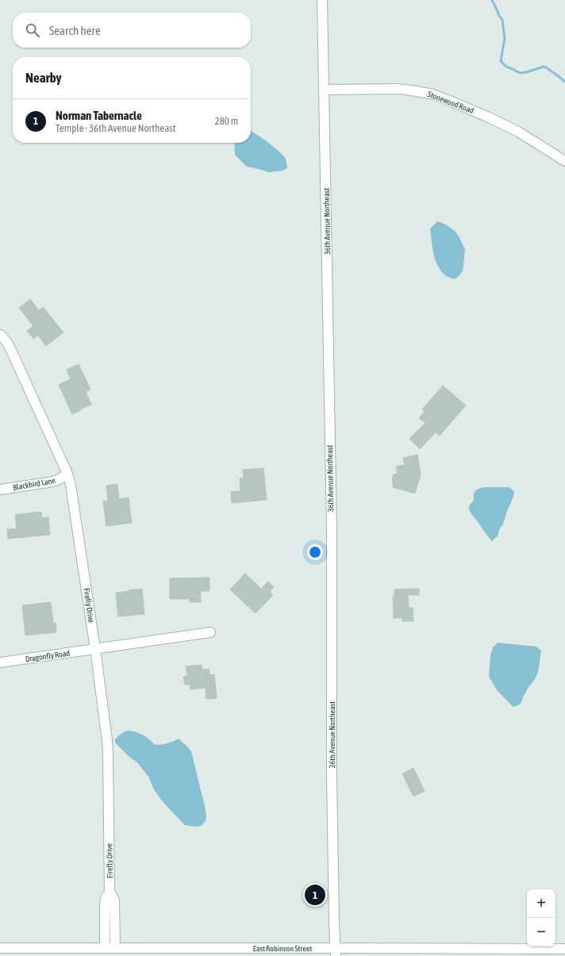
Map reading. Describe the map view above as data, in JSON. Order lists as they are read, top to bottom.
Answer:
{
  "streets": {
    "street": [
      "Stonewood Road",
      "36th Avenue Northeast",
      "Blackbird Lane",
      "Firefly Drive",
      "Dragonfly Road",
      "East Robinson Street"
    ]
  },
  "crossings": [
    ["Stonewood Road", "36th Avenue Northeast"],
    ["36th Avenue Northeast", "East Robinson Street"],
    ["Blackbird Lane", "Firefly Drive"],
    ["Firefly Drive", "Dragonfly Road"],
    ["Firefly Drive", "East Robinson Street"]
  ],
  "page": {
    "search": "Search here",
    "heading": "Nearby",
    "list": [
      {
        "mark": "1",
        "name": "Norman Tabernacle",
        "note": "Temple · 36th Avenue Northeast",
        "value": "280 m"
      }
    ],
    "pins": "1",
    "map_buttons": ["+", "−"]
  }
}
